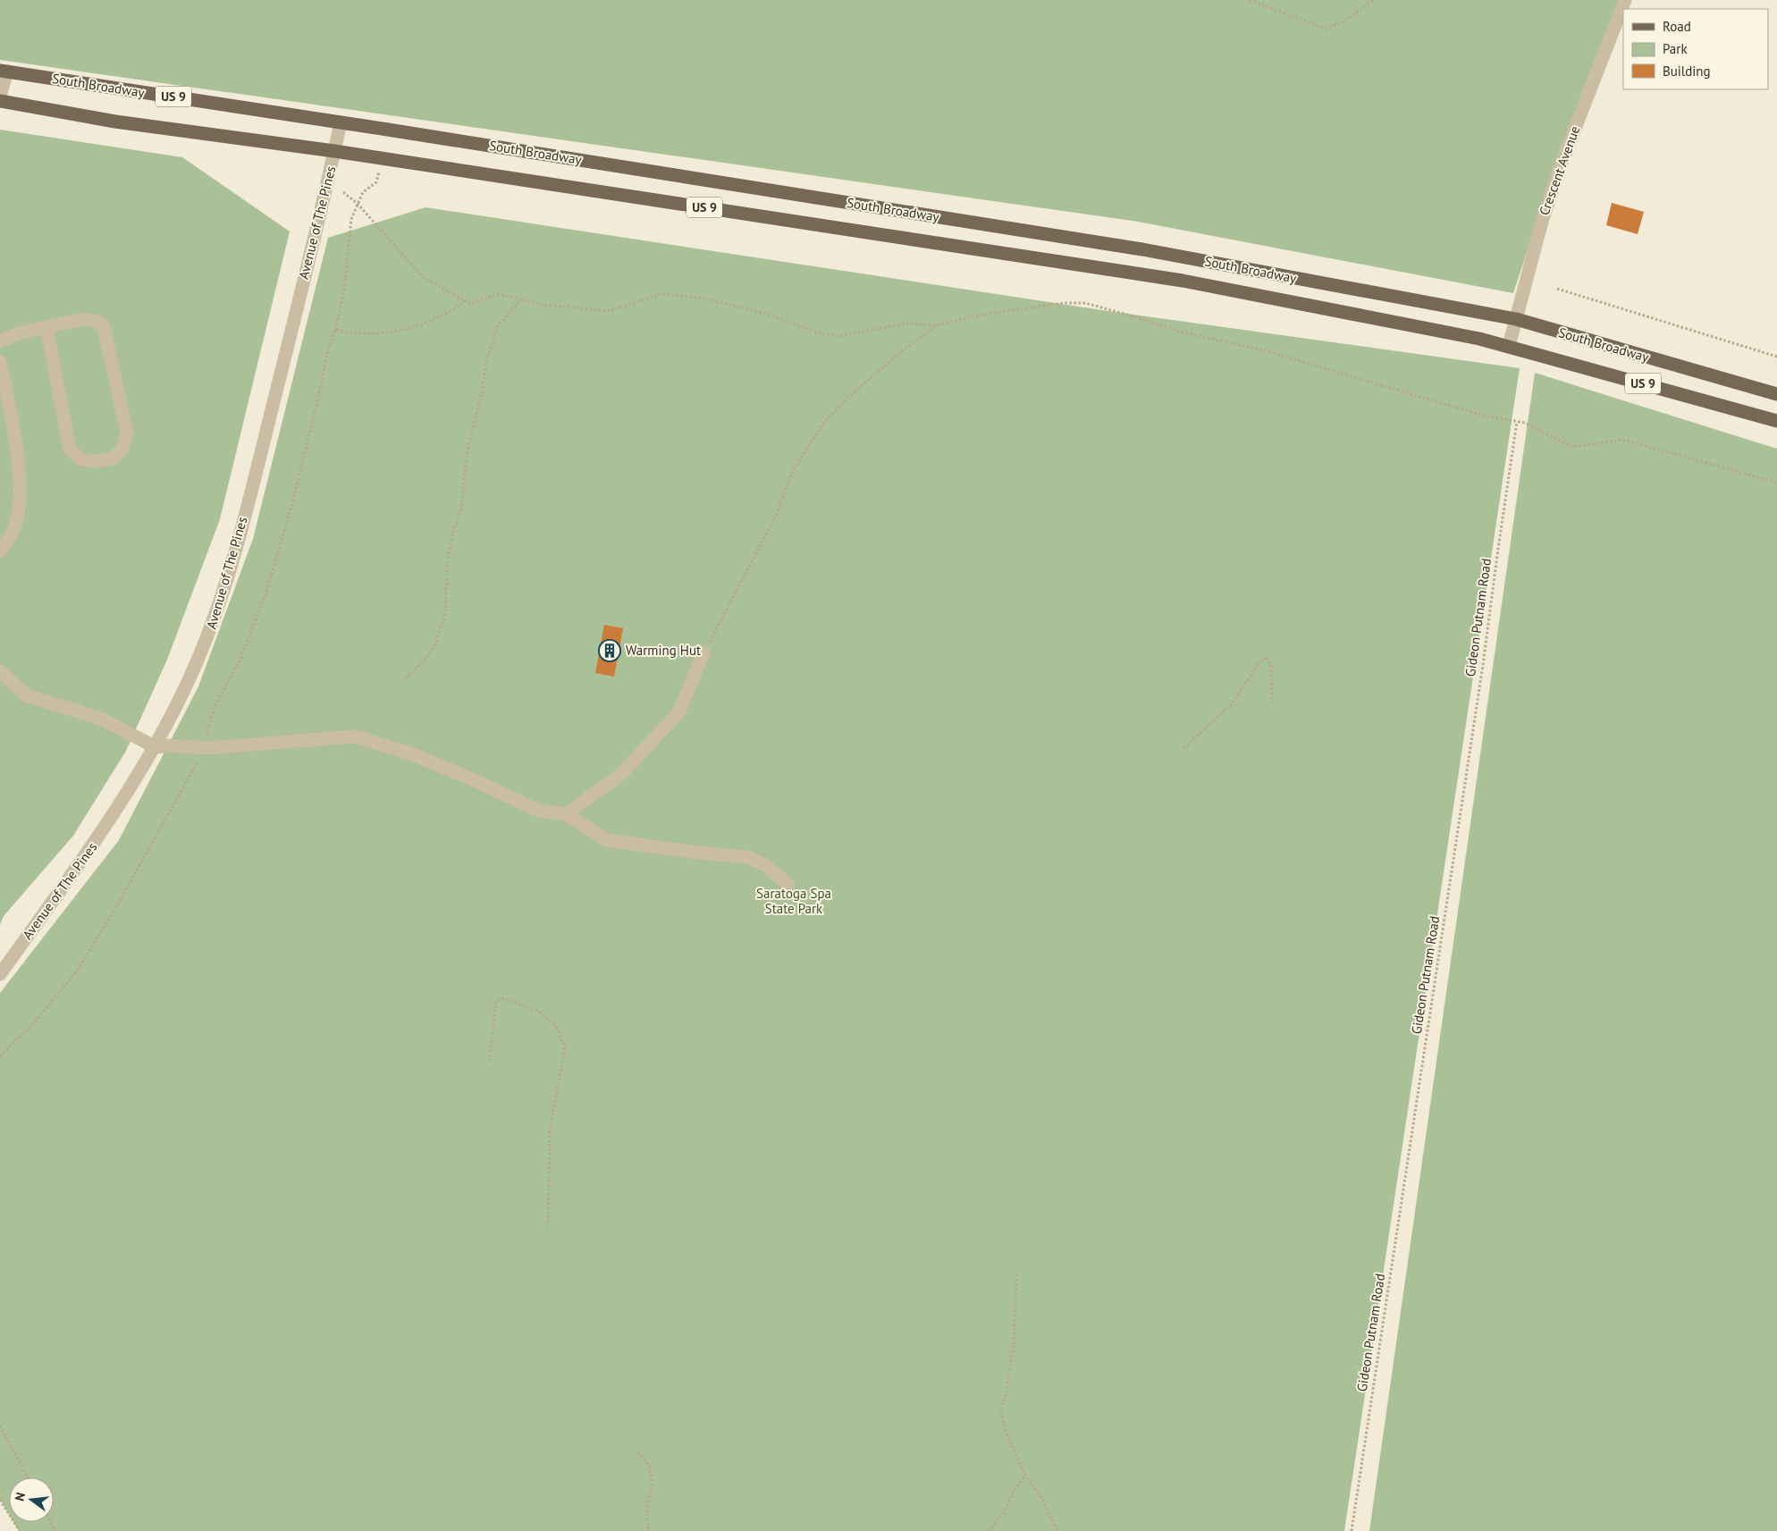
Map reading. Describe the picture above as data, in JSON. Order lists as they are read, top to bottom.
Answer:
{
  "streets": {
    "main road": ["South Broadway", "US 9"],
    "street": ["Crescent Avenue", "Avenue of The Pines"],
    "path": ["Gideon Putnam Road"]
  },
  "crossings": [
    ["South Broadway", "Crescent Avenue"],
    ["South Broadway", "Avenue of The Pines"]
  ],
  "parks": ["Saratoga Spa State Park"],
  "places": {
    "building": ["Warming Hut"]
  },
  "legend": ["Road", "Park", "Building"],
  "north": "left"
}
